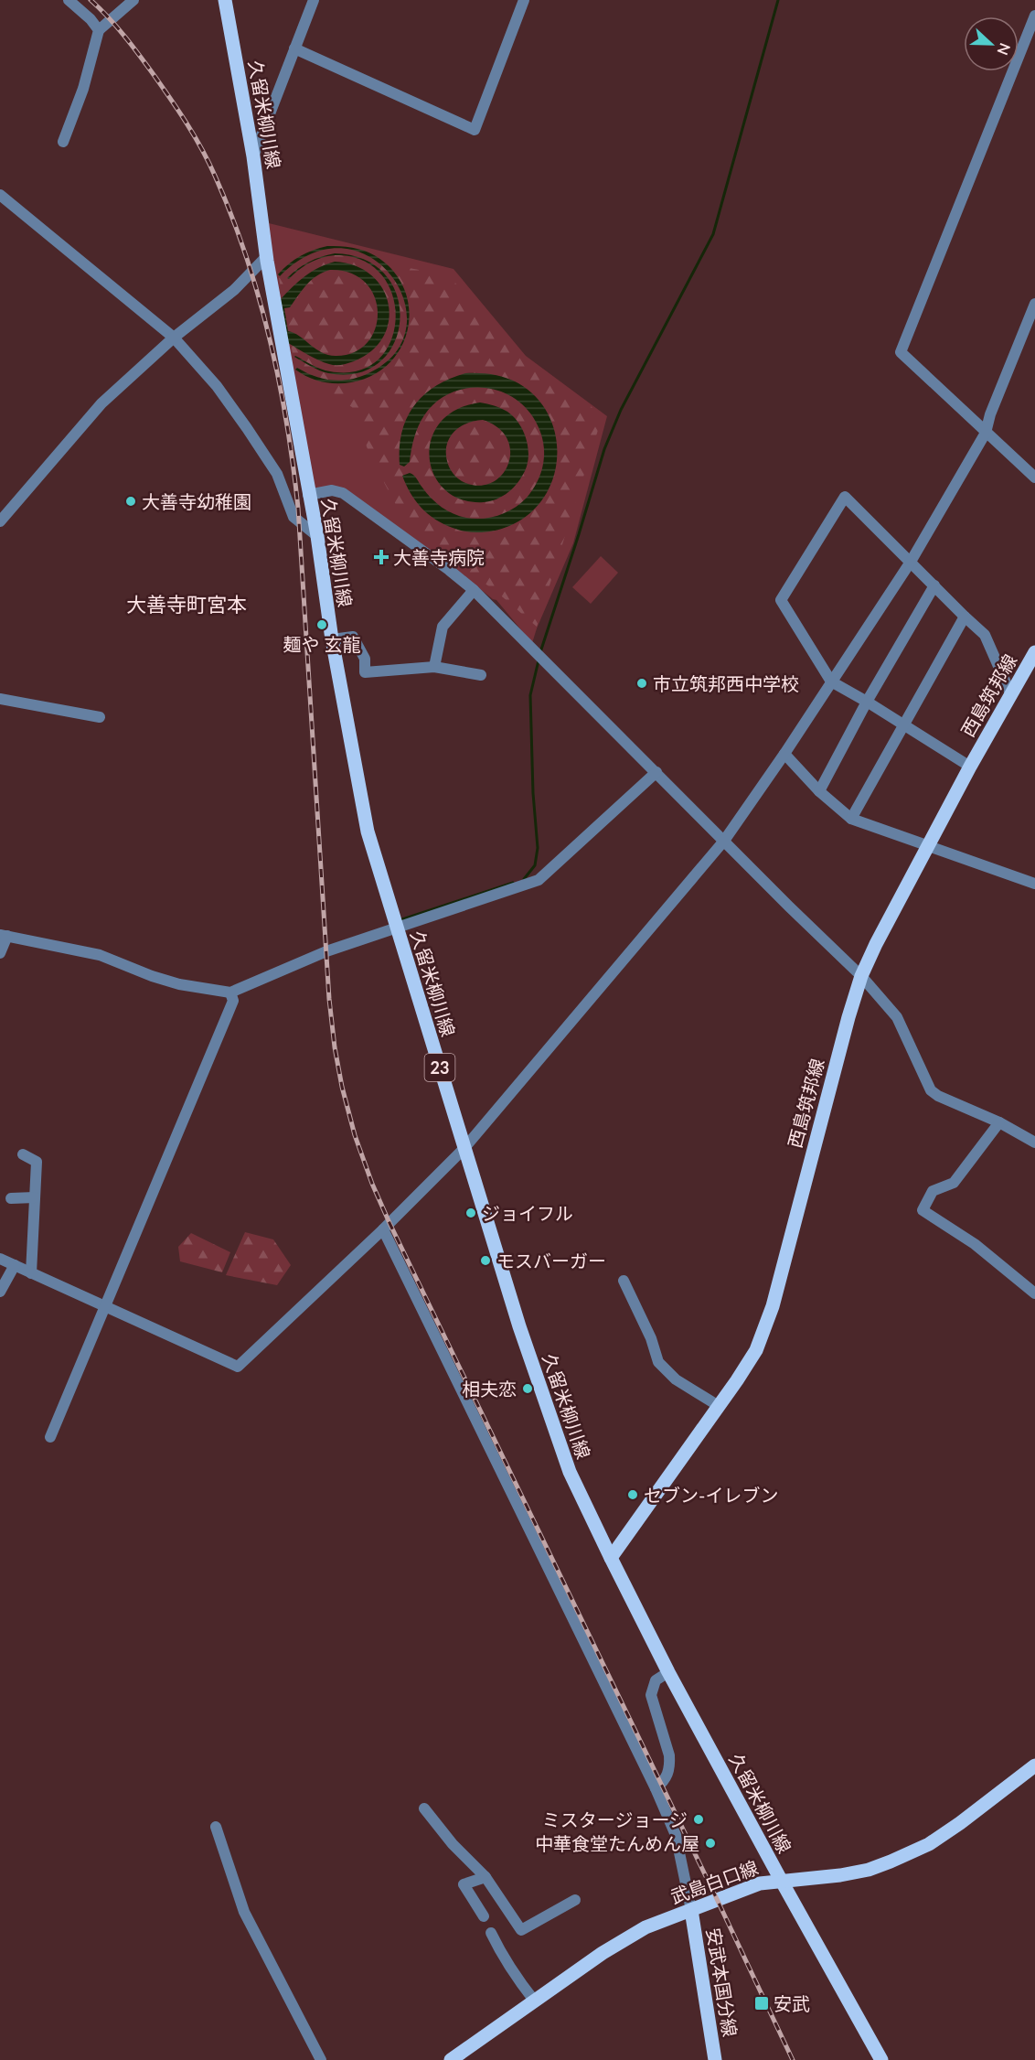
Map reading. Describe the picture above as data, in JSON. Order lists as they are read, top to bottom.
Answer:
{
  "streets": {
    "main road": [
      "久留米柳川線",
      "西島筑邦線",
      "23",
      "武島白口線",
      "安武本国分線"
    ]
  },
  "crossings": [
    ["久留米柳川線", "西島筑邦線"],
    ["久留米柳川線", "武島白口線"],
    ["武島白口線", "安武本国分線"]
  ],
  "districts": ["大善寺町宮本"],
  "places": {
    "other": [
      "大善寺幼稚園",
      "麺や 玄龍",
      "市立筑邦西中学校",
      "ジョイフル",
      "モスバーガー",
      "相夫恋",
      "セブン-イレブン",
      "ミスタージョージ",
      "中華食堂たんめん屋"
    ],
    "health": ["大善寺病院"],
    "transit": ["安武"]
  },
  "north": "right"
}
